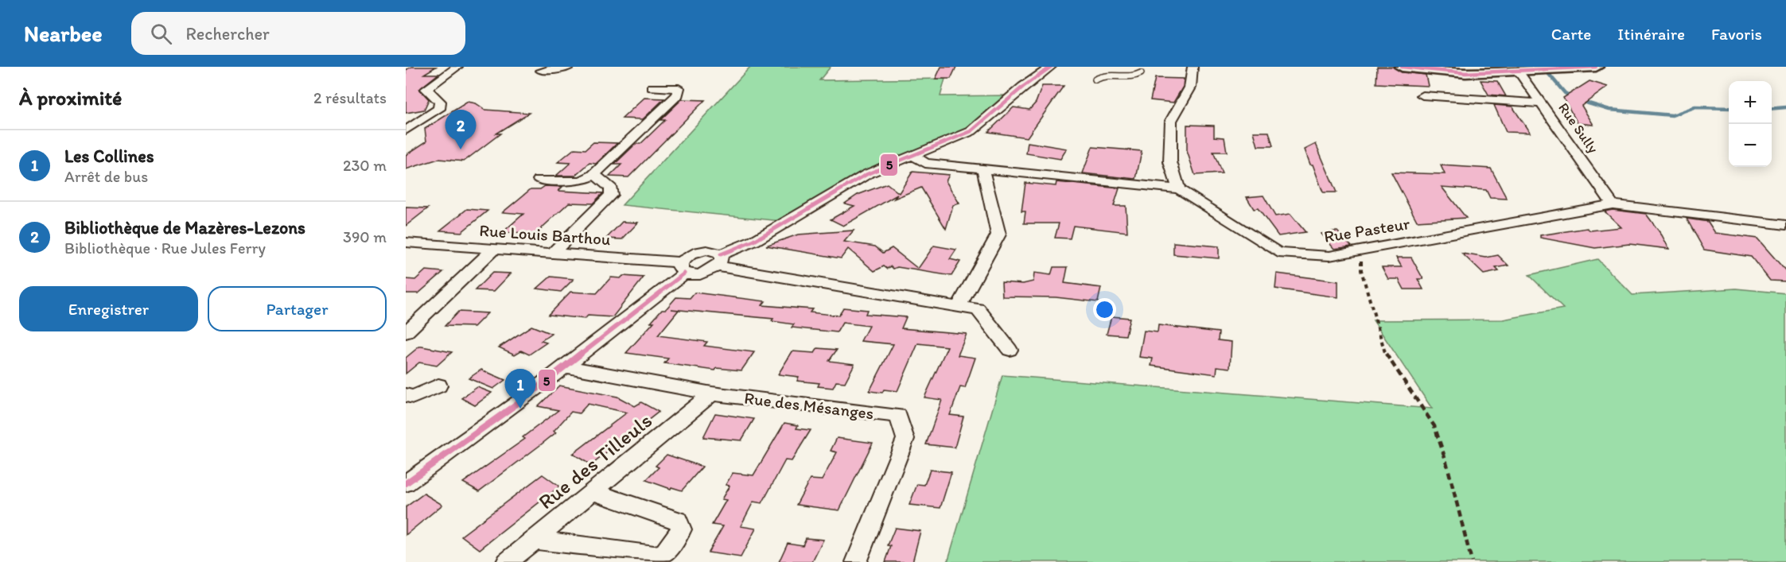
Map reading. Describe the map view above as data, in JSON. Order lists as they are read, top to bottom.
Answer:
{
  "streets": {
    "street": [
      "Rue Sully",
      "Rue Pasteur",
      "Rue Louis Barthou",
      "Rue des Mésanges",
      "Rue des Tilleuls"
    ]
  },
  "crossings": [
    ["Rue Sully", "Rue Pasteur"],
    ["Rue Pasteur", "Rue Louis Barthou"],
    ["Rue des Mésanges", "Rue des Tilleuls"]
  ],
  "lines": ["transit line 5"],
  "page": {
    "header": "Nearbee",
    "search": "Rechercher",
    "nav": ["Carte", "Itinéraire", "Favoris"],
    "heading": ["À proximité", "2 résultats"],
    "map_buttons": ["+", "−"],
    "pins": ["2", "1"],
    "list": [
      {
        "mark": "1",
        "name": "Les Collines",
        "note": "Arrêt de bus",
        "value": "230 m"
      },
      {
        "mark": "2",
        "name": "Bibliothèque de Mazères-Lezons",
        "note": "Bibliothèque · Rue Jules Ferry",
        "value": "390 m"
      }
    ],
    "buttons": ["Enregistrer", "Partager"]
  }
}
